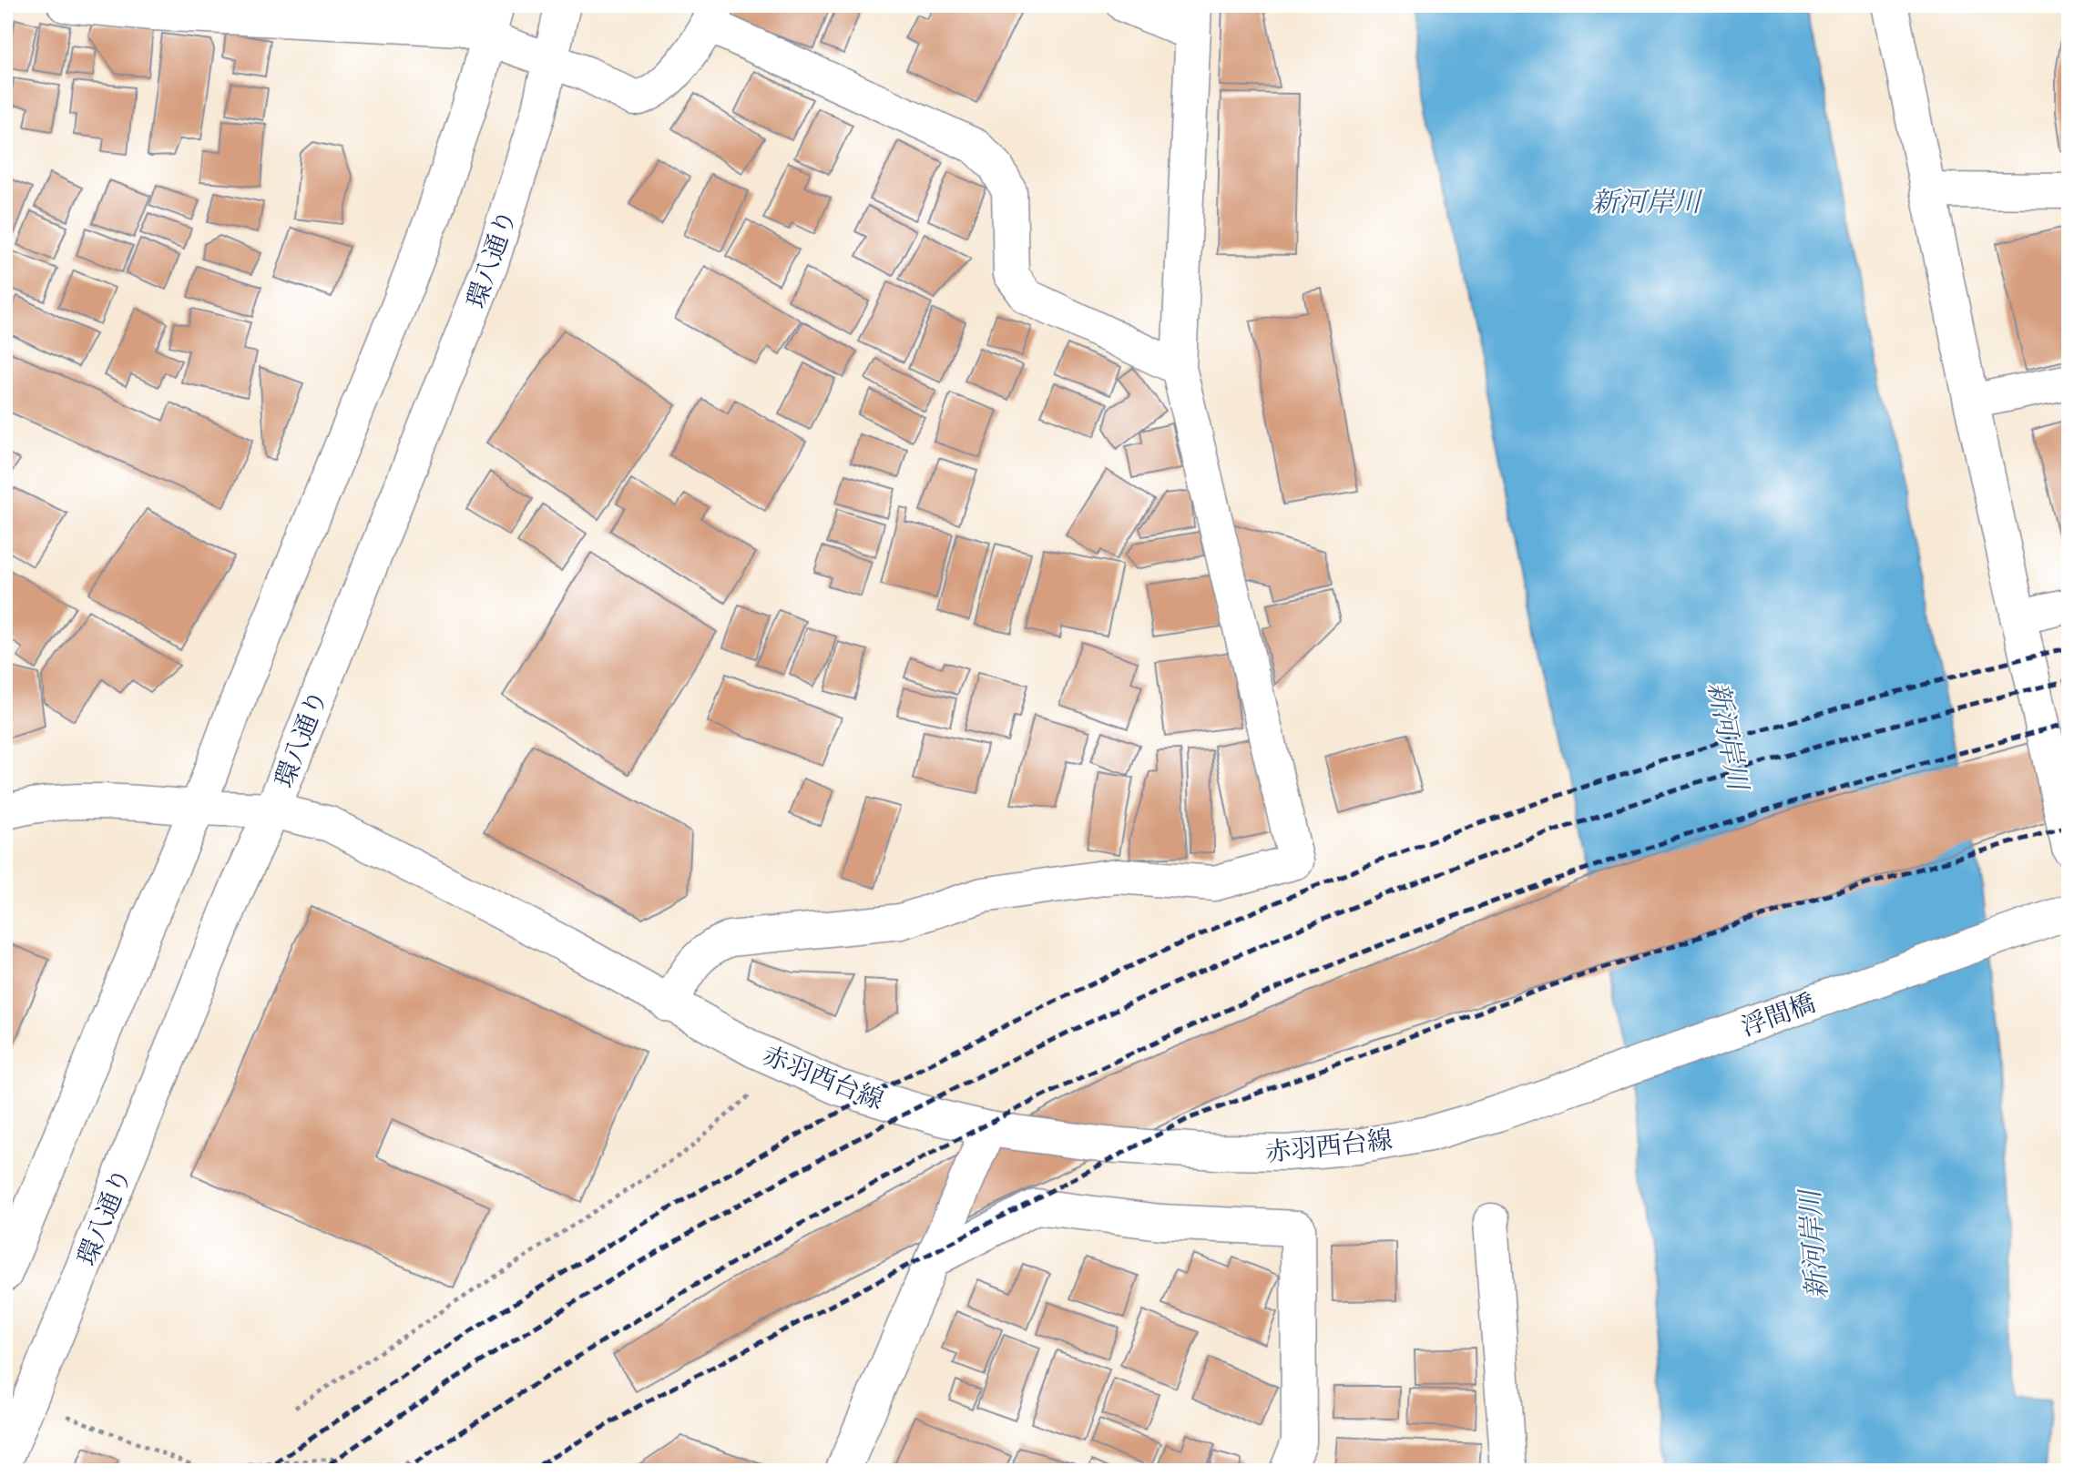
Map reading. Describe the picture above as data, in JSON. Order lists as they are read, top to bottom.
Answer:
{
  "streets": {
    "main road": ["環八通り", "浮間橋", "赤羽西台線"]
  },
  "crossings": [
    ["環八通り", "赤羽西台線"],
    ["浮間橋", "赤羽西台線"]
  ],
  "water": ["新河岸川"]
}
